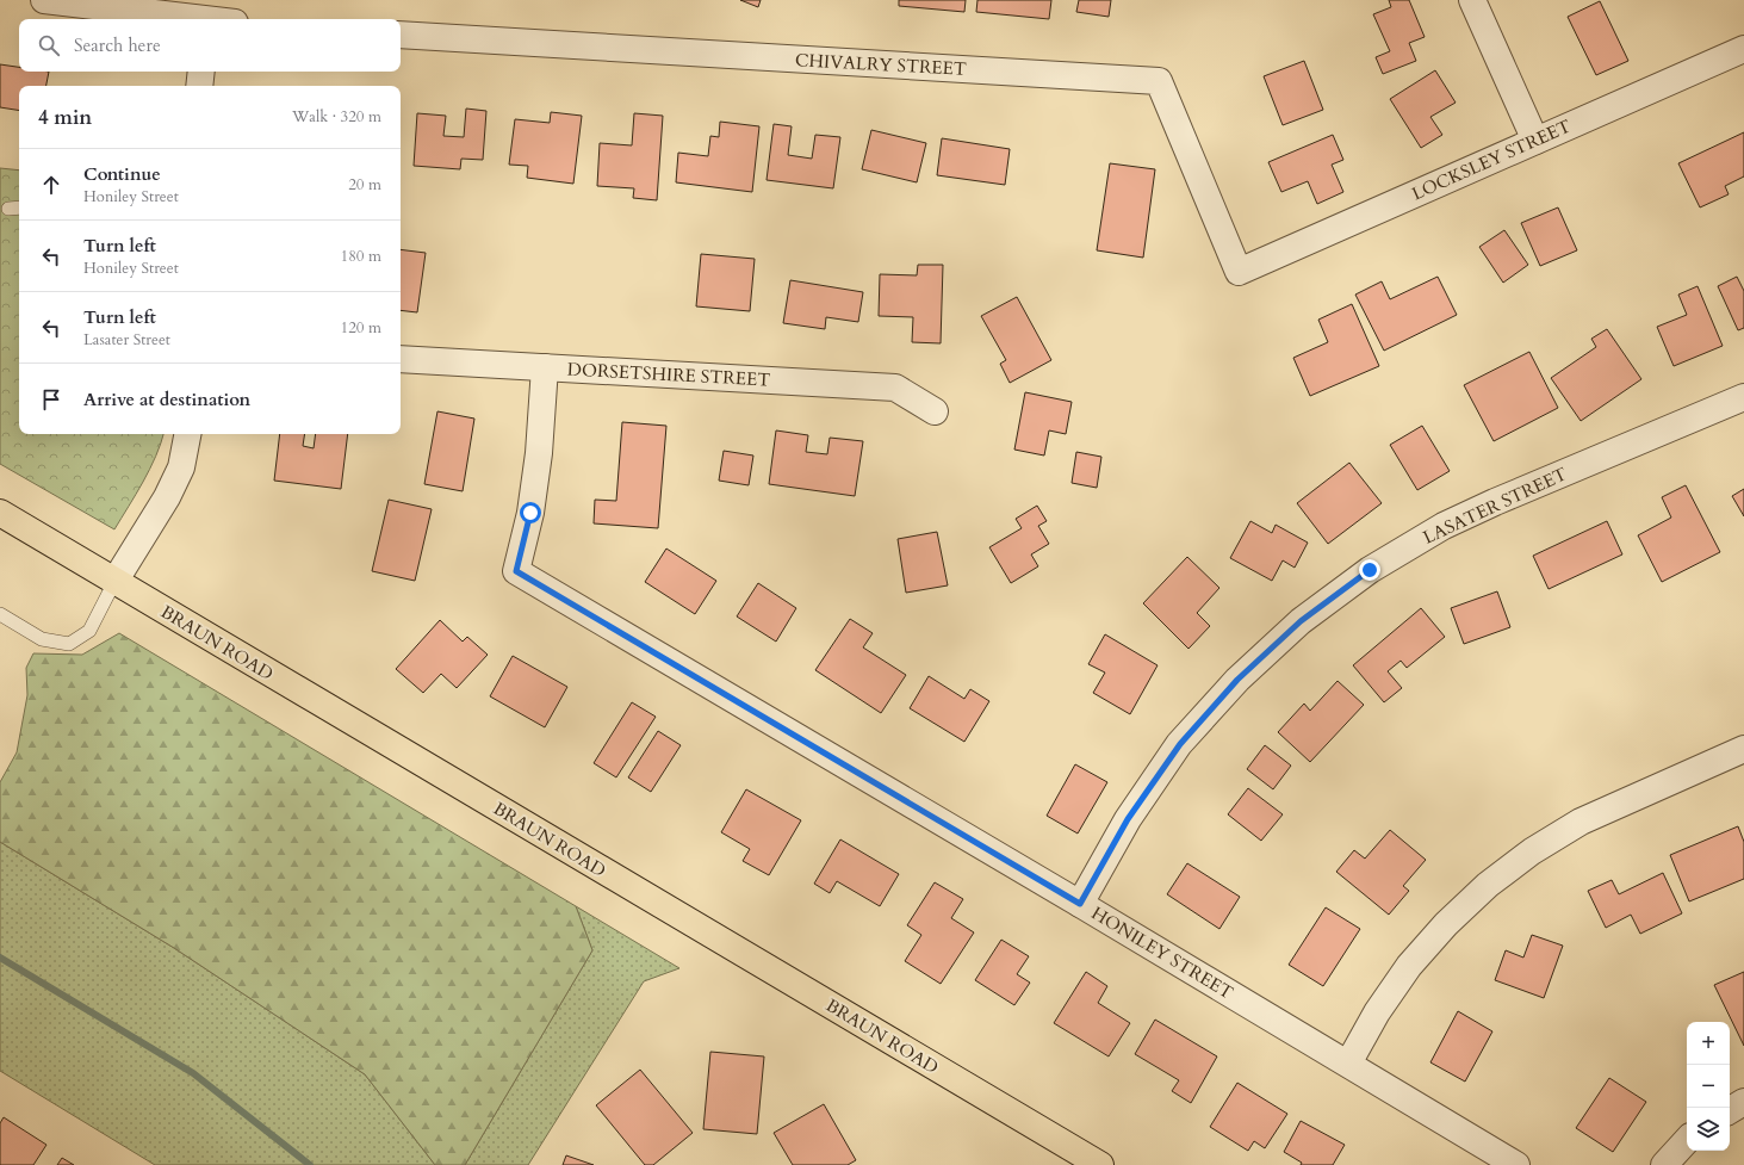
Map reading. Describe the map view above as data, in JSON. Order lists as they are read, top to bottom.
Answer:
{
  "streets": {
    "main road": ["BRAUN ROAD"],
    "street": [
      "CHIVALRY STREET",
      "LOCKSLEY STREET",
      "DORSETSHIRE STREET",
      "LASATER STREET",
      "HONILEY STREET"
    ]
  },
  "crossings": [
    ["CHIVALRY STREET", "LOCKSLEY STREET"],
    ["DORSETSHIRE STREET", "HONILEY STREET"],
    ["LASATER STREET", "HONILEY STREET"]
  ],
  "page": {
    "search": "Search here",
    "heading": ["4 min", "Walk · 320 m"],
    "list": [
      ["Continue", "Honiley Street", "20 m"],
      ["Turn left", "Honiley Street", "180 m"],
      ["Turn left", "Lasater Street", "120 m"],
      "Arrive at destination"
    ],
    "map_buttons": ["+", "−"]
  }
}
